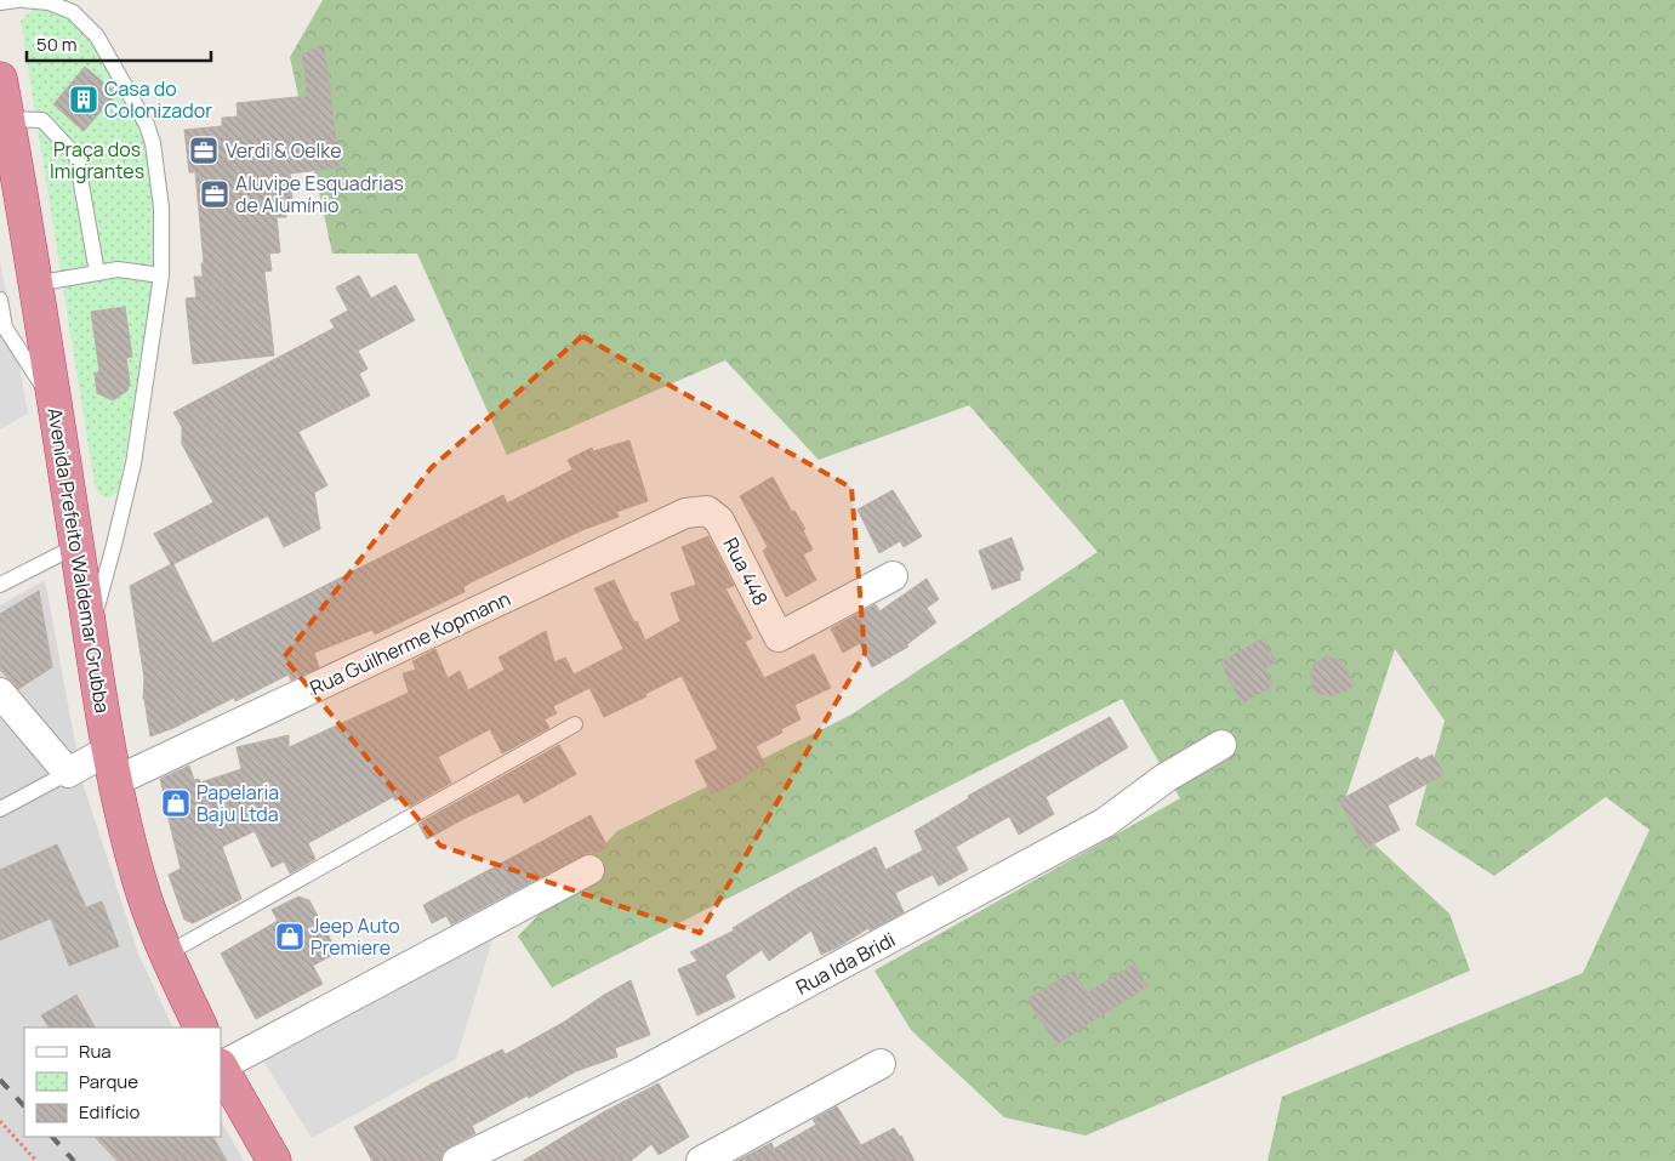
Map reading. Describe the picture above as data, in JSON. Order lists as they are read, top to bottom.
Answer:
{
  "streets": {
    "highway": ["Avenida Prefeito Waldemar Grubba"],
    "street": ["Rua 448", "Rua Guilherme Kopmann", "Rua Ida Bridi"]
  },
  "crossings": [
    ["Avenida Prefeito Waldemar Grubba", "Rua Guilherme Kopmann"],
    ["Rua 448", "Rua Guilherme Kopmann"]
  ],
  "parks": ["Praça dos Imigrantes"],
  "places": {
    "building": ["Casa do Colonizador"],
    "office": ["Verdi & Oelke", "Aluvipe Esquadrias de Alumínio"],
    "shop": ["Papelaria Baju Ltda", "Jeep Auto Premiere"]
  },
  "legend": ["Rua", "Parque", "Edifício"],
  "scale_bar": "50 m"
}
